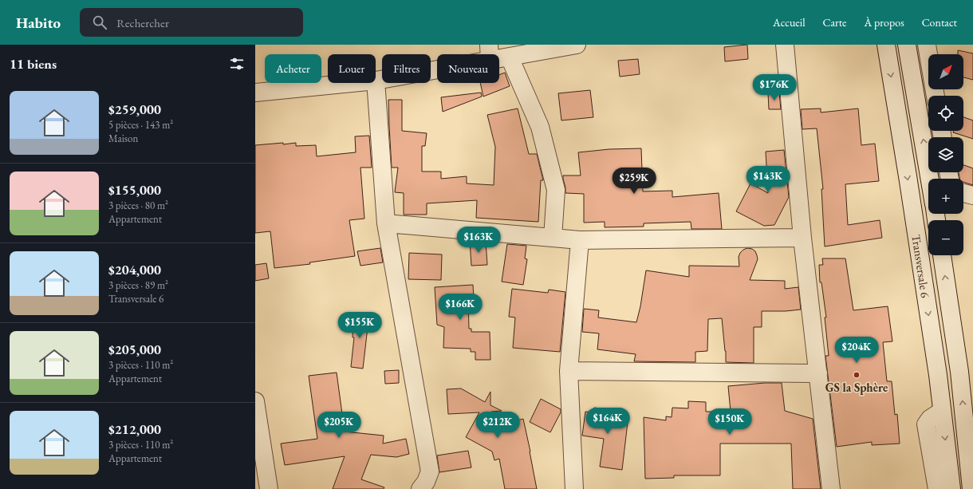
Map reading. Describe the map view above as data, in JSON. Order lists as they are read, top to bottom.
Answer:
{
  "streets": {
    "street": ["Transversale 6"]
  },
  "places": ["GS la Sphère"],
  "north": "top right",
  "page": {
    "header": "Habito",
    "search": "Rechercher",
    "nav": [
      "Accueil",
      "Carte",
      "À propos",
      "Contact"
    ],
    "heading": "11 biens",
    "map_buttons": ["+", "−"],
    "chip": [
      "Acheter",
      "Louer",
      "Filtres",
      "Nouveau"
    ],
    "price": [
      "$176K",
      "$143K",
      "$259K",
      "$163K",
      "$166K",
      "$155K",
      "$204K",
      "$164K",
      "$150K",
      "$205K",
      "$212K"
    ],
    "list": [
      {
        "name": "$259,000",
        "note": "5 pièces · 143 m² · Maison"
      },
      {
        "name": "$155,000",
        "note": "3 pièces · 80 m² · Appartement"
      },
      {
        "name": "$204,000",
        "note": "3 pièces · 89 m² · Transversale 6"
      },
      {
        "name": "$205,000",
        "note": "3 pièces · 110 m² · Appartement"
      },
      {
        "name": "$212,000",
        "note": "3 pièces · 110 m² · Appartement"
      }
    ]
  }
}
